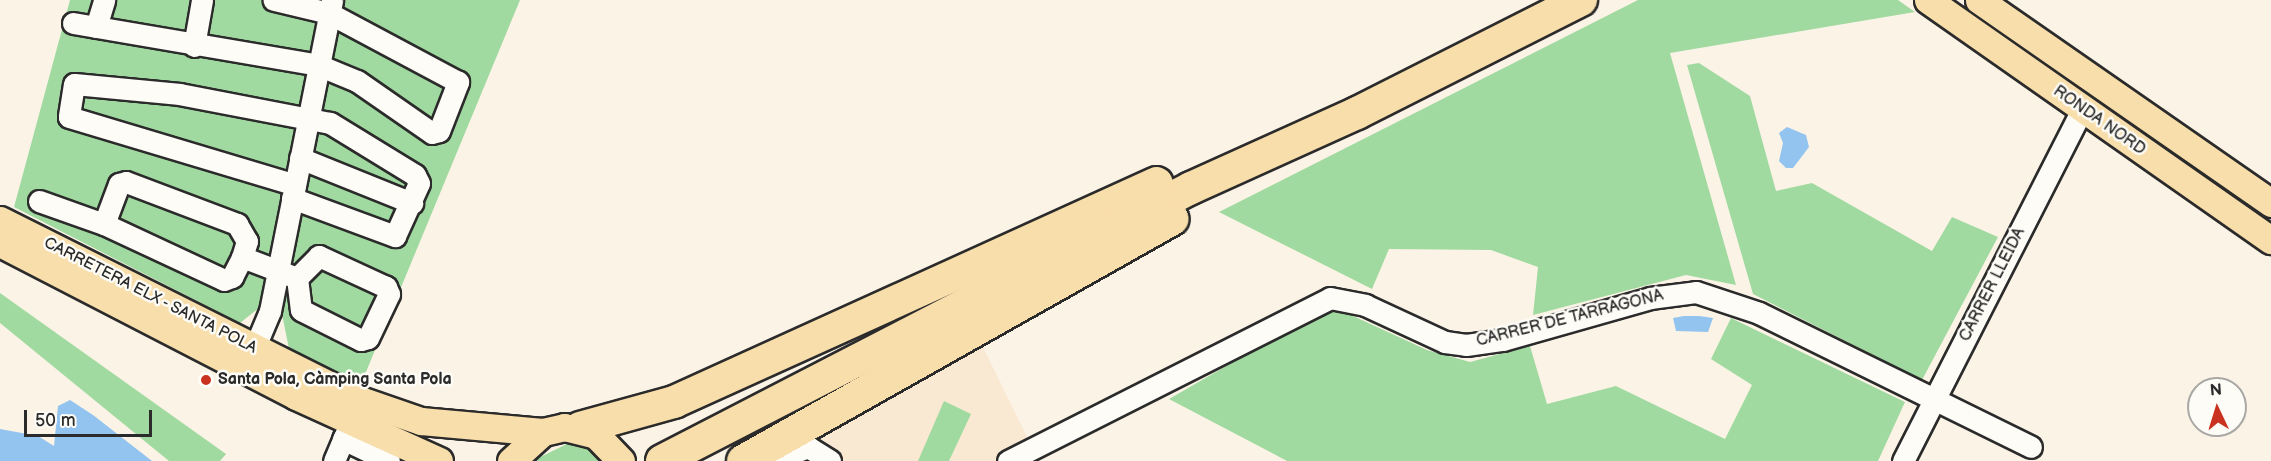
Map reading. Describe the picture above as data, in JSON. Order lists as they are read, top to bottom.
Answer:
{
  "streets": {
    "main road": ["RONDA NORD", "CARRETERA ELX - SANTA POLA"],
    "street": ["CARRER LLEIDA", "CARRER DE TARRAGONA"]
  },
  "crossings": [
    ["RONDA NORD", "CARRER LLEIDA"],
    ["CARRER LLEIDA", "CARRER DE TARRAGONA"]
  ],
  "places": ["Santa Pola, Càmping Santa Pola"],
  "scale_bar": "50 m",
  "north": "top"
}
